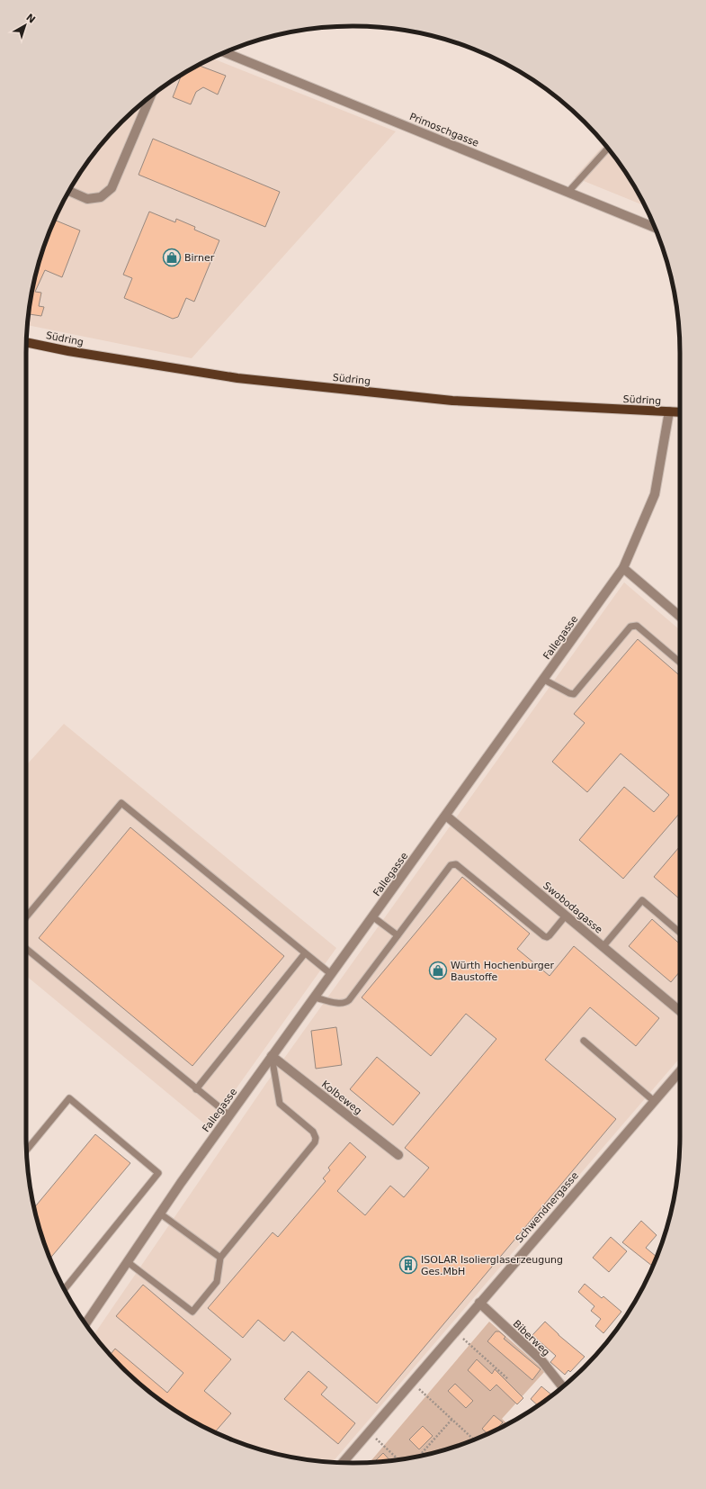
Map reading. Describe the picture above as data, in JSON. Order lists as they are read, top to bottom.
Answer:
{
  "streets": {
    "main road": ["Südring"],
    "street": [
      "Primoschgasse",
      "Fallegasse",
      "Swobodagasse",
      "Kolbeweg",
      "Schwendnergasse",
      "Biberweg"
    ]
  },
  "crossings": [
    ["Südring", "Fallegasse"],
    ["Fallegasse", "Swobodagasse"],
    ["Fallegasse", "Kolbeweg"],
    ["Schwendnergasse", "Biberweg"]
  ],
  "places": {
    "shop": ["Birner", "Würth Hochenburger Baustoffe"],
    "building": ["ISOLAR Isolierglaserzeugung Ges.MbH"]
  },
  "north": "top right"
}
